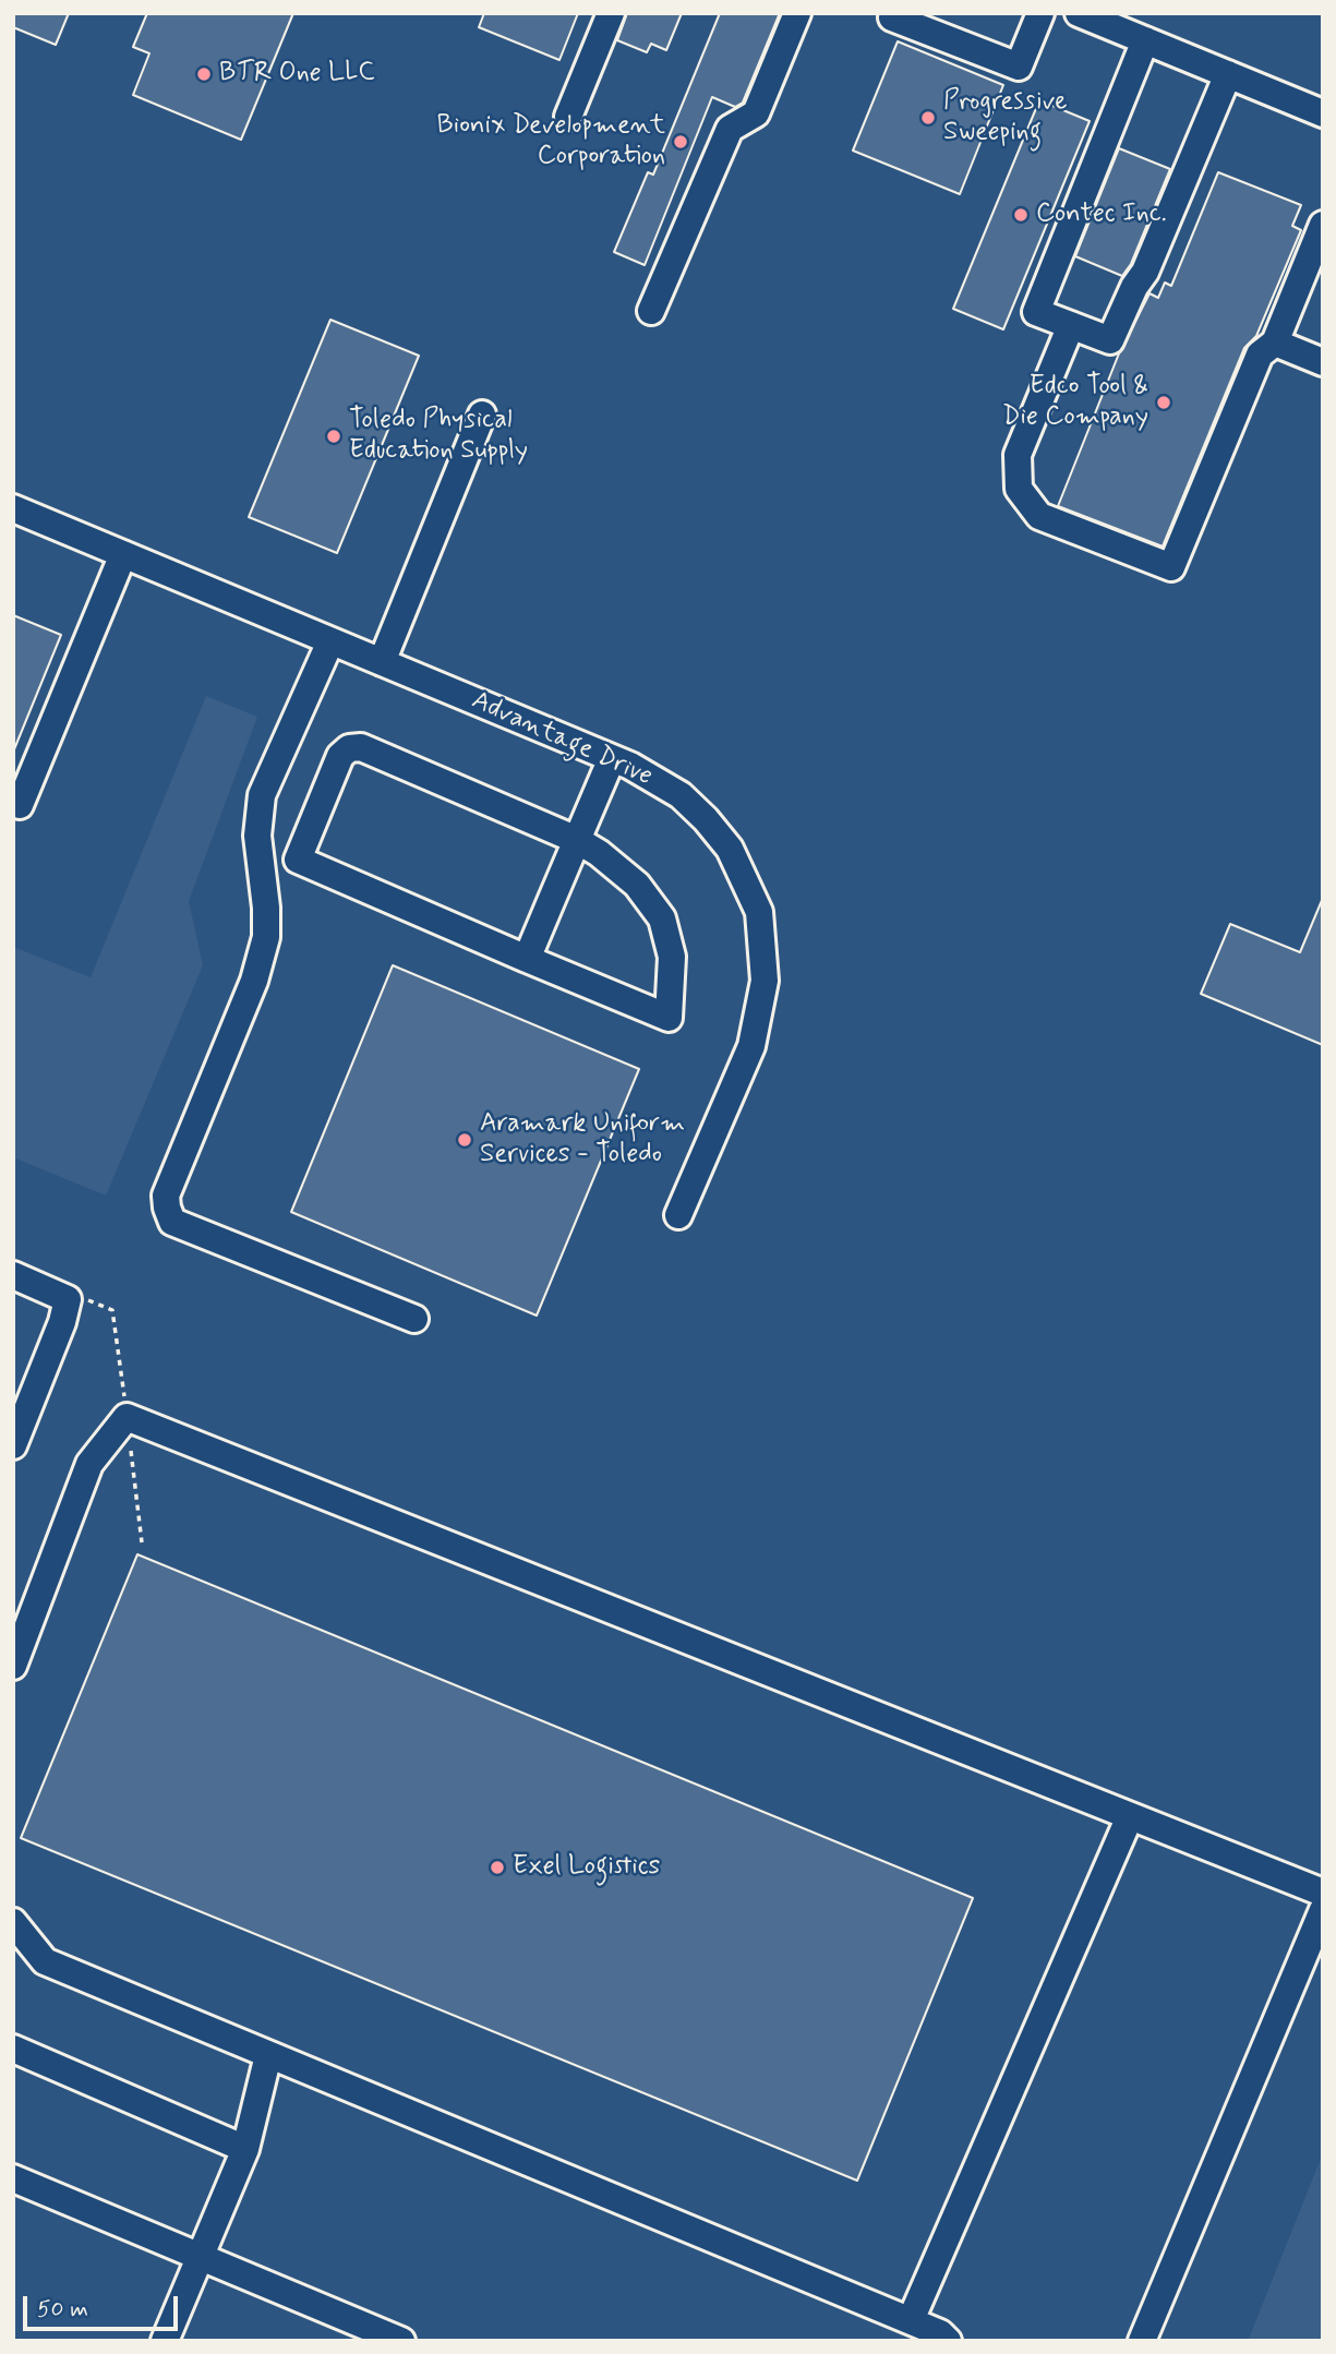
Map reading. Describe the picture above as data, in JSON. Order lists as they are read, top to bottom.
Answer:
{
  "streets": {
    "street": ["Advantage Drive"]
  },
  "places": [
    "BTR One LLC",
    "Progressive Sweeping",
    "Bionix Development Corporation",
    "Contec Inc.",
    "Edco Tool & Die Company",
    "Toledo Physical Education Supply",
    "Aramark Uniform Services - Toledo",
    "Exel Logistics"
  ],
  "scale_bar": "50 m"
}
